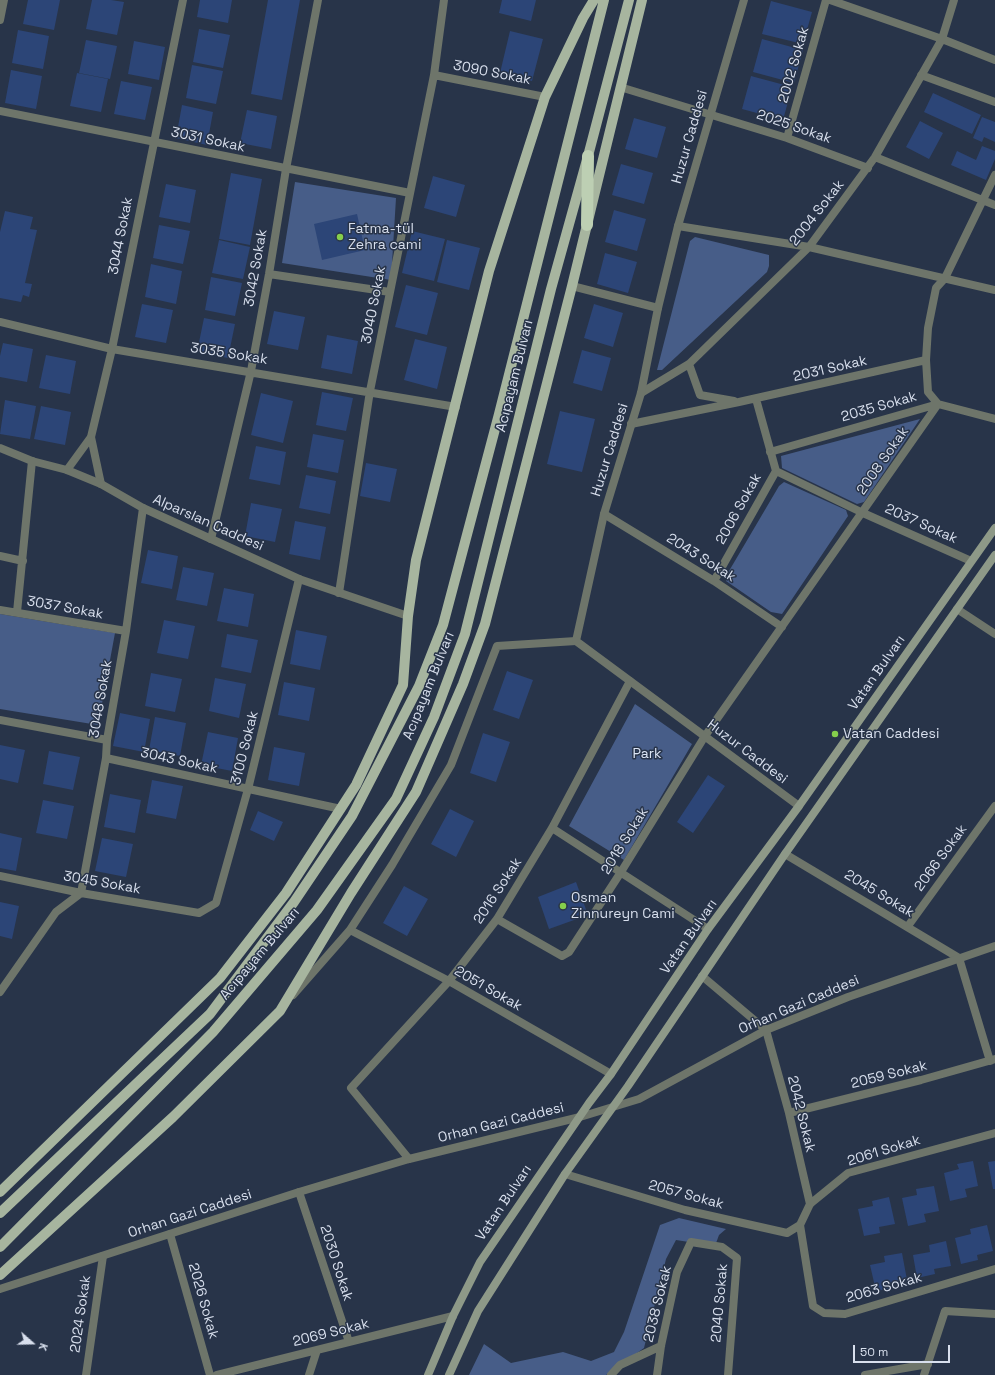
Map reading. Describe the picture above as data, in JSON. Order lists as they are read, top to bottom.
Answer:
{
  "streets": {
    "main road": ["Acıpayam Bulvarı", "Vatan Bulvarı"],
    "street": [
      "2002 Sokak",
      "3090 Sokak",
      "2025 Sokak",
      "Huzur Caddesi",
      "3031 Sokak",
      "2004 Sokak",
      "3044 Sokak",
      "3042 Sokak",
      "3040 Sokak",
      "3035 Sokak",
      "2031 Sokak",
      "2035 Sokak",
      "2008 Sokak",
      "2006 Sokak",
      "Alparslan Caddesi",
      "2037 Sokak",
      "2043 Sokak",
      "3037 Sokak",
      "3048 Sokak",
      "3100 Sokak",
      "3043 Sokak",
      "2018 Sokak",
      "2066 Sokak",
      "3045 Sokak",
      "2016 Sokak",
      "2045 Sokak",
      "2051 Sokak",
      "Orhan Gazi Caddesi",
      "2059 Sokak",
      "2042 Sokak",
      "2061 Sokak",
      "2057 Sokak",
      "2030 Sokak",
      "2063 Sokak",
      "2026 Sokak",
      "2040 Sokak",
      "2038 Sokak",
      "2024 Sokak",
      "2069 Sokak"
    ]
  },
  "crossings": [
    ["2002 Sokak", "2025 Sokak"],
    ["3090 Sokak", "3040 Sokak"],
    ["2025 Sokak", "Huzur Caddesi"],
    ["2025 Sokak", "2004 Sokak"],
    ["Huzur Caddesi", "2004 Sokak"],
    ["Huzur Caddesi", "2031 Sokak"],
    ["Huzur Caddesi", "2008 Sokak"],
    ["Huzur Caddesi", "2043 Sokak"],
    ["Huzur Caddesi", "Vatan Bulvarı"],
    ["Huzur Caddesi", "2018 Sokak"],
    ["Huzur Caddesi", "2016 Sokak"],
    ["3031 Sokak", "3044 Sokak"],
    ["3031 Sokak", "3042 Sokak"],
    ["3031 Sokak", "3040 Sokak"],
    ["3044 Sokak", "3035 Sokak"],
    ["3044 Sokak", "Alparslan Caddesi"],
    ["3042 Sokak", "3035 Sokak"],
    ["3042 Sokak", "Alparslan Caddesi"],
    ["3040 Sokak", "3035 Sokak"],
    ["3040 Sokak", "Alparslan Caddesi"],
    ["2035 Sokak", "2008 Sokak"],
    ["2008 Sokak", "2037 Sokak"],
    ["2008 Sokak", "2043 Sokak"],
    ["2008 Sokak", "2018 Sokak"],
    ["2006 Sokak", "2037 Sokak"],
    ["2006 Sokak", "2043 Sokak"],
    ["Alparslan Caddesi", "3048 Sokak"],
    ["Alparslan Caddesi", "3100 Sokak"],
    ["2037 Sokak", "Vatan Bulvarı"],
    ["3037 Sokak", "3048 Sokak"],
    ["Vatan Bulvarı", "2045 Sokak"],
    ["Vatan Bulvarı", "2051 Sokak"],
    ["Vatan Bulvarı", "Orhan Gazi Caddesi"],
    ["Vatan Bulvarı", "2057 Sokak"],
    ["Vatan Bulvarı", "2069 Sokak"],
    ["3048 Sokak", "3043 Sokak"],
    ["3048 Sokak", "3045 Sokak"],
    ["3100 Sokak", "3043 Sokak"],
    ["3100 Sokak", "3045 Sokak"],
    ["2018 Sokak", "2016 Sokak"],
    ["2066 Sokak", "2045 Sokak"],
    ["2016 Sokak", "2051 Sokak"],
    ["2016 Sokak", "Orhan Gazi Caddesi"],
    ["2045 Sokak", "Orhan Gazi Caddesi"],
    ["Orhan Gazi Caddesi", "2042 Sokak"],
    ["Orhan Gazi Caddesi", "2030 Sokak"],
    ["Orhan Gazi Caddesi", "2026 Sokak"],
    ["Orhan Gazi Caddesi", "2024 Sokak"],
    ["2059 Sokak", "2042 Sokak"],
    ["2042 Sokak", "2061 Sokak"],
    ["2061 Sokak", "2057 Sokak"],
    ["2061 Sokak", "2063 Sokak"],
    ["2057 Sokak", "2063 Sokak"],
    ["2030 Sokak", "2069 Sokak"],
    ["2040 Sokak", "2038 Sokak"]
  ],
  "parks": ["Park"],
  "places": ["Fatma-tül Zehra cami", "Vatan Caddesi", "Osman Zinnureyn Cami"],
  "scale_bar": "50 m",
  "north": "right"
}
